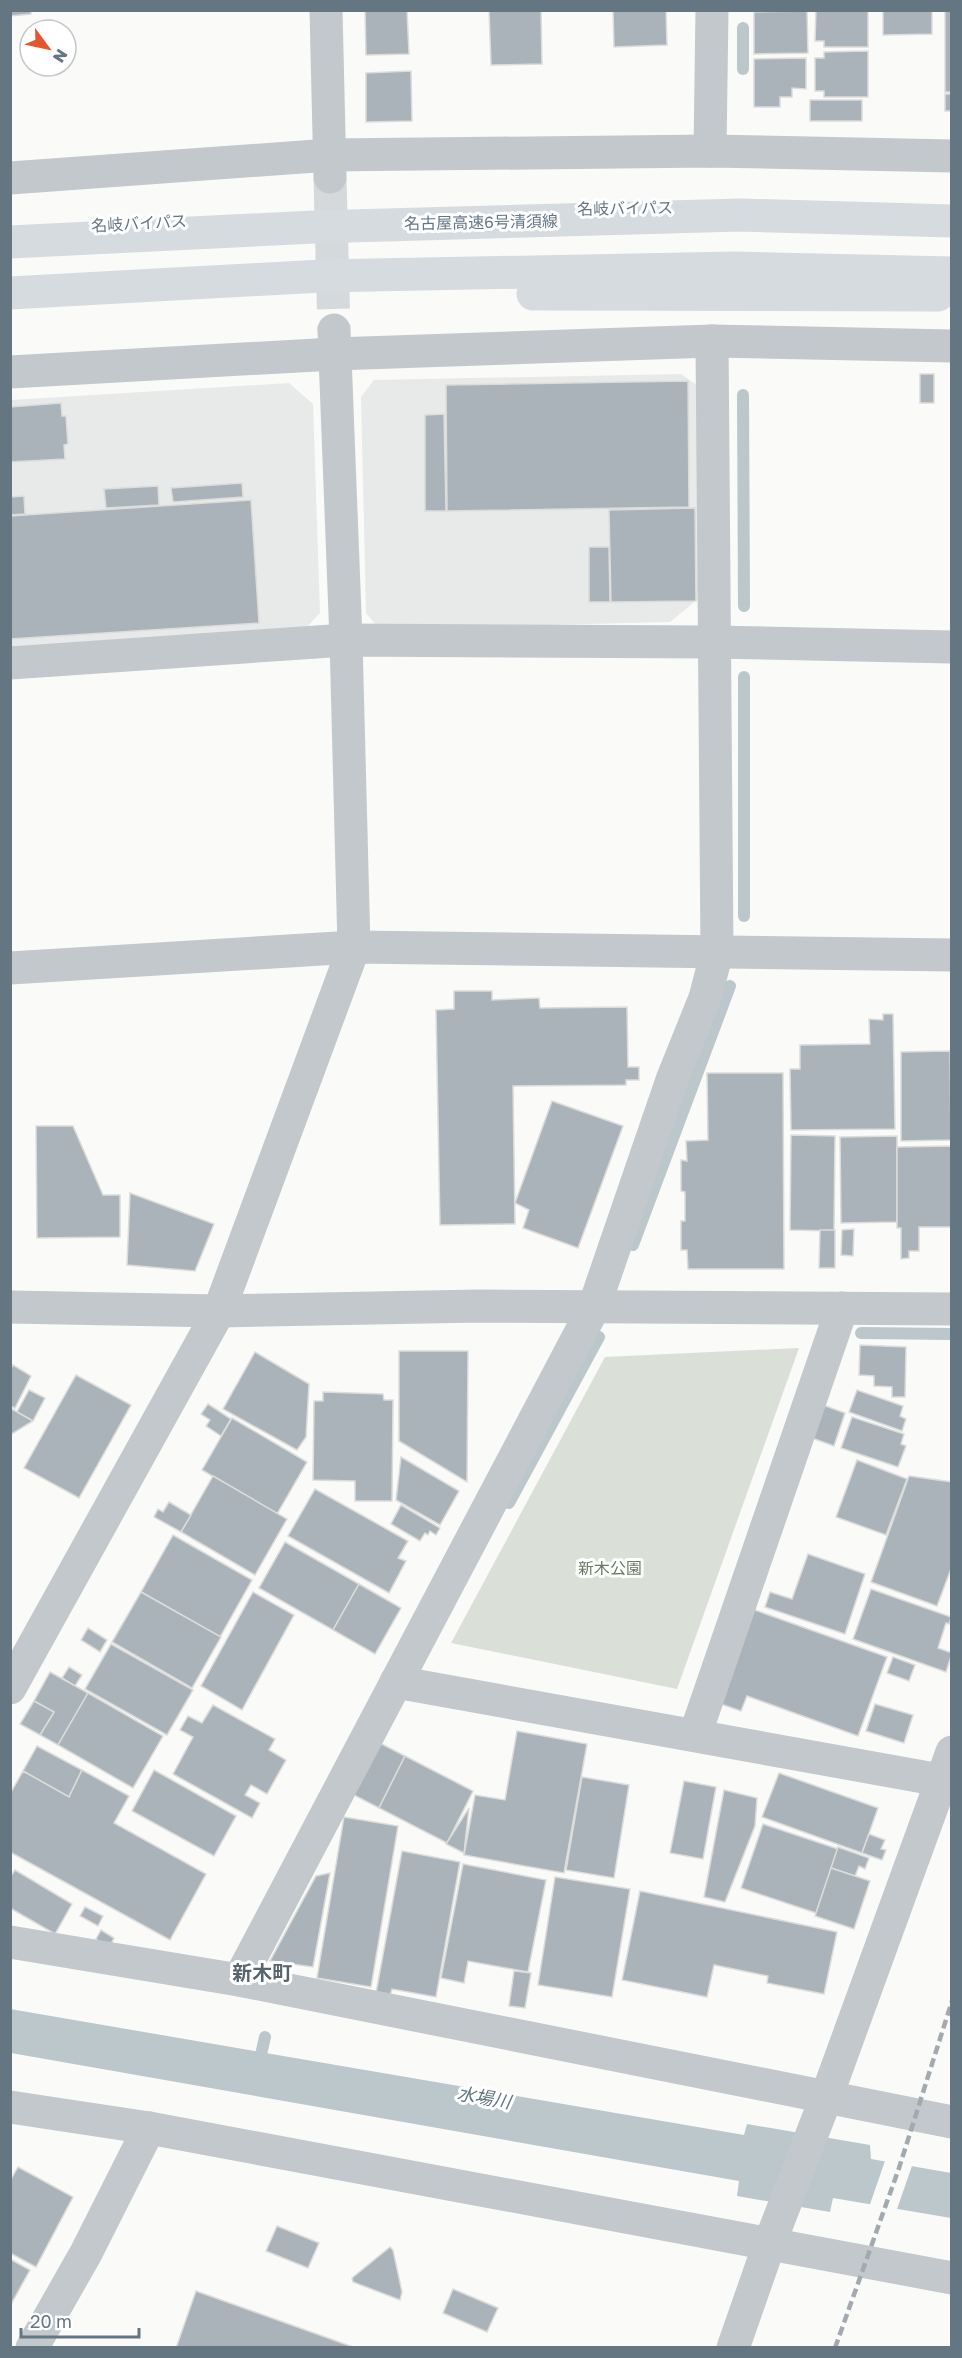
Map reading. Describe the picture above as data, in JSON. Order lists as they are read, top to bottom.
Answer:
{
  "streets": {
    "highway": ["名岐バイパス", "名古屋高速6号清須線"]
  },
  "districts": ["新木町"],
  "water": ["水場川"],
  "parks": ["新木公園"],
  "scale_bar": "20 m",
  "north": "bottom right"
}
